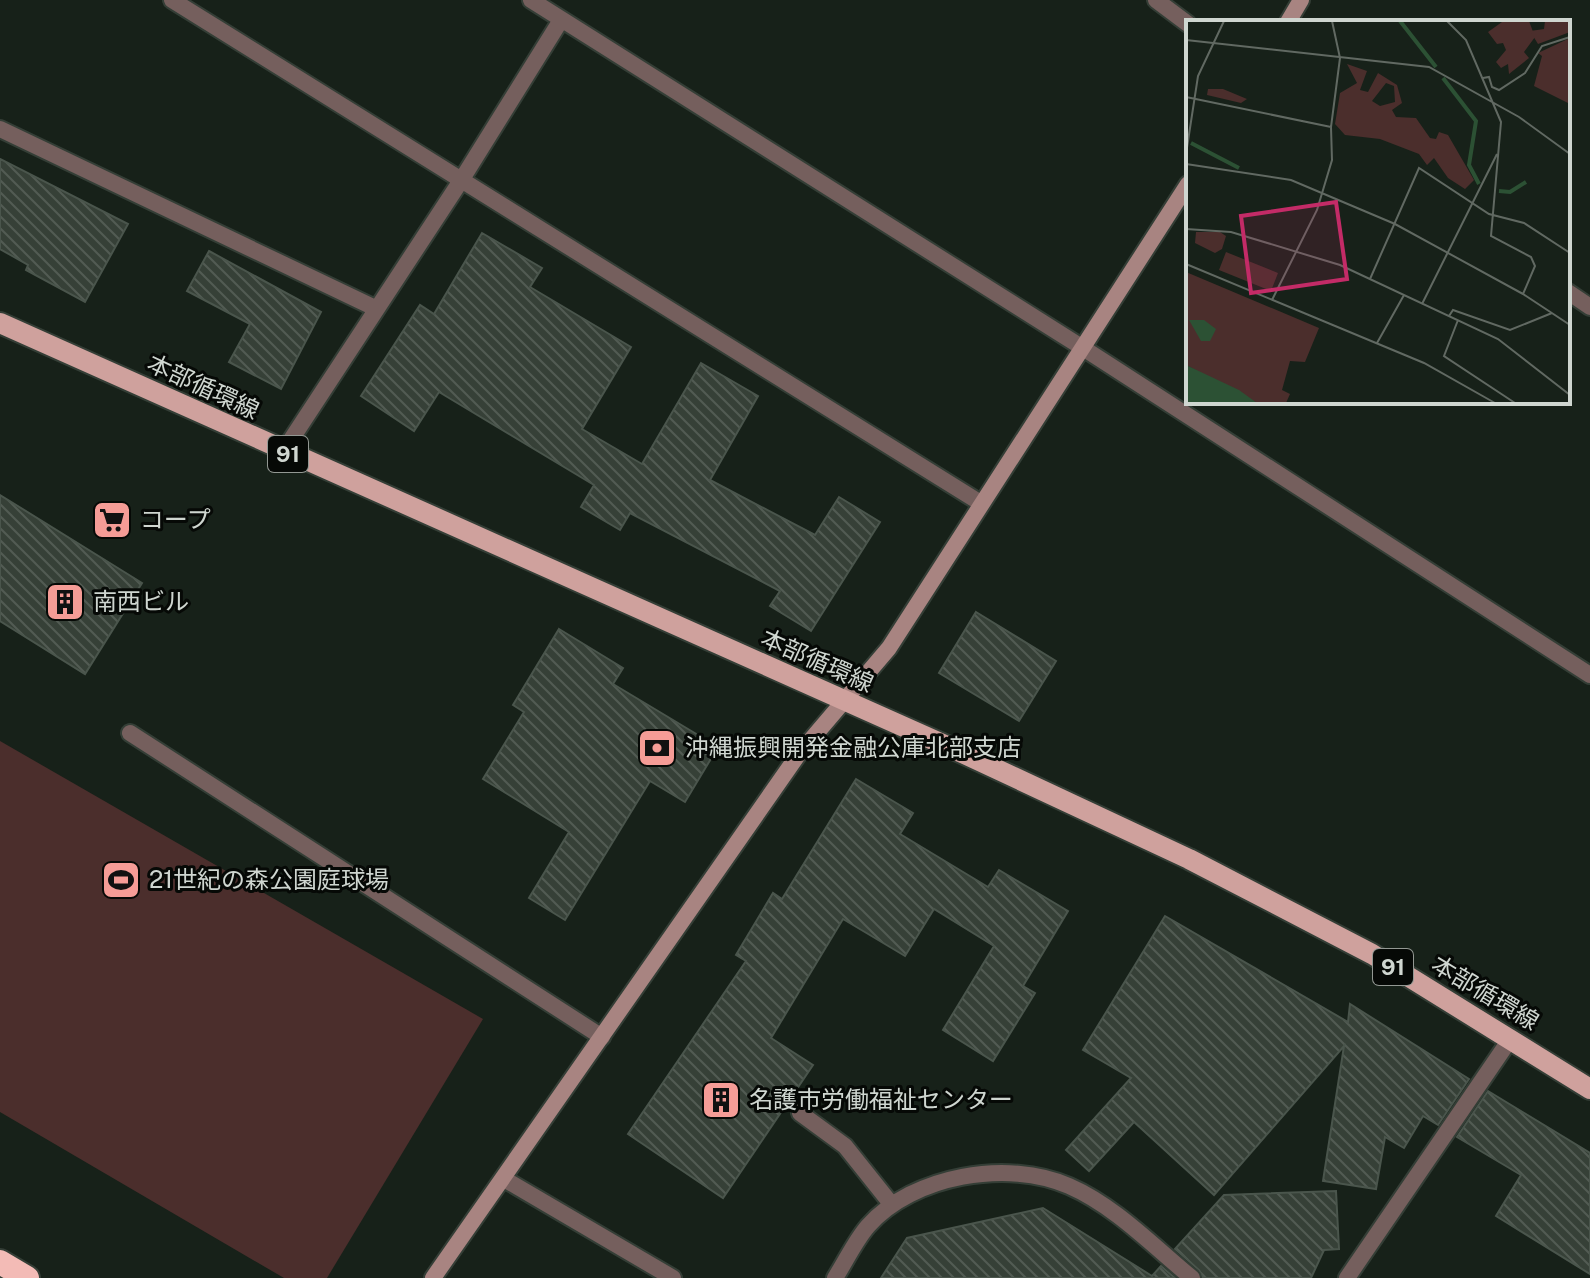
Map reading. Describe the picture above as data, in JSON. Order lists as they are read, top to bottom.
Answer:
{
  "streets": {
    "main road": ["本部循環線", "91"]
  },
  "places": {
    "supermarket": ["コープ"],
    "building": ["南西ビル", "名護市労働福祉センター"],
    "bank": ["沖縄振興開発金融公庫北部支店"],
    "sports": ["21世紀の森公園庭球場"]
  }
}
